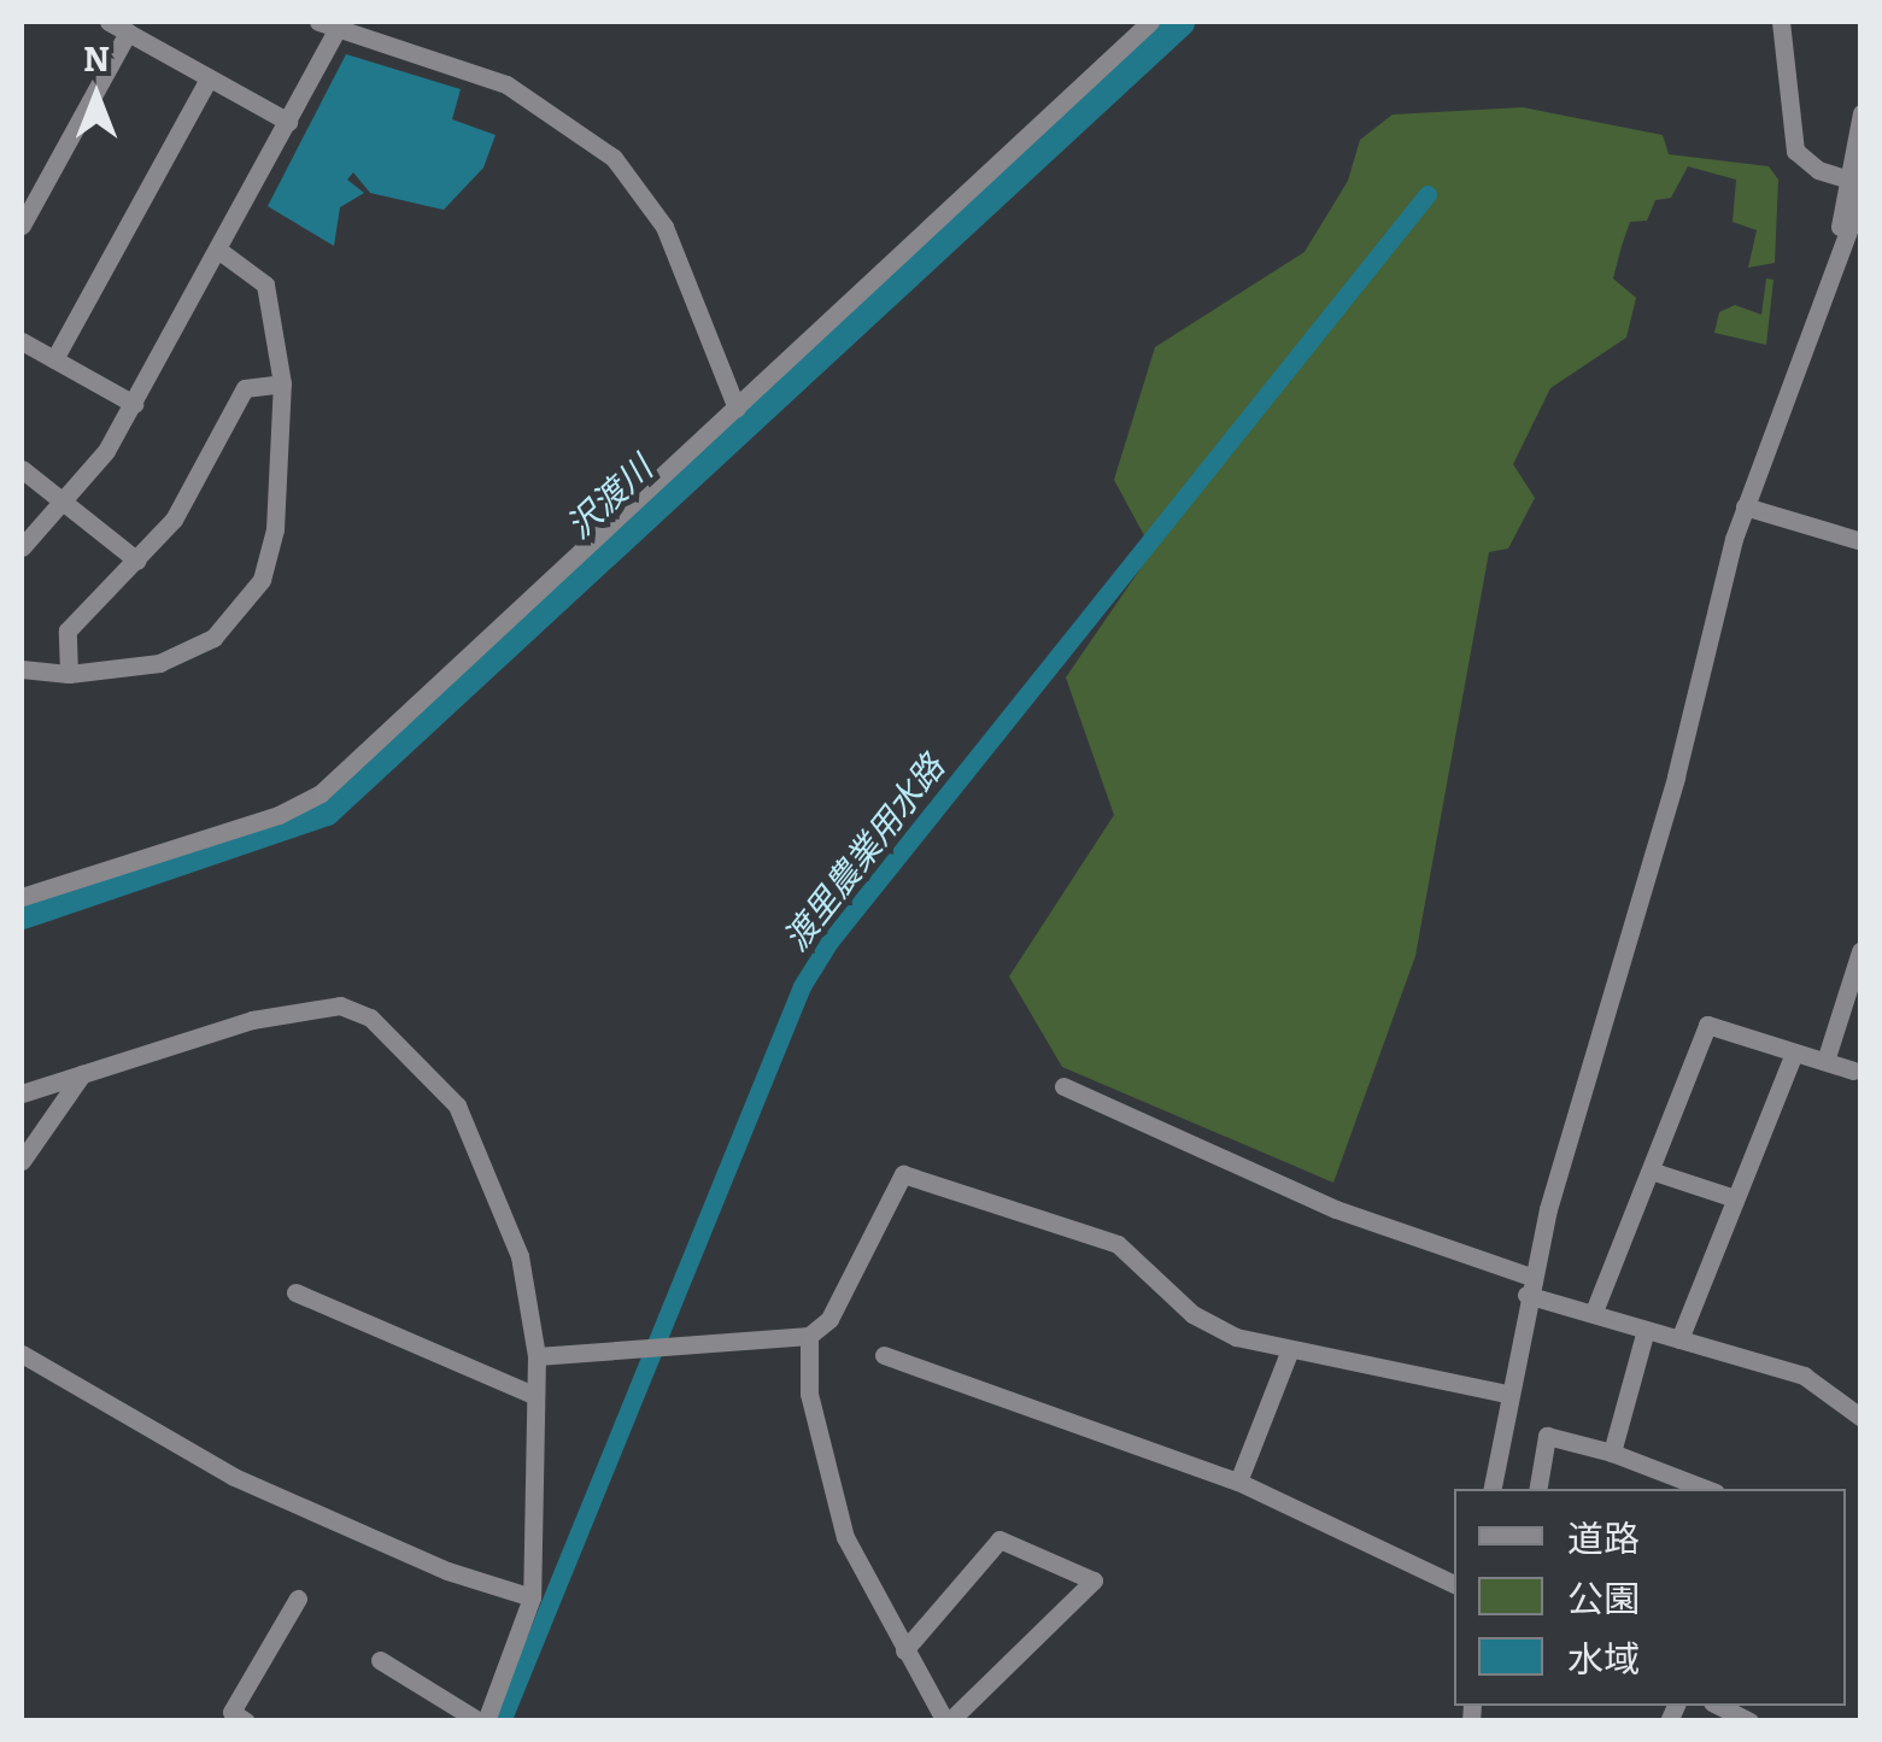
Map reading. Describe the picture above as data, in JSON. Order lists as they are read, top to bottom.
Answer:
{
  "water": ["沢渡川", "渡里農業用水路"],
  "legend": ["道路", "公園", "水域"],
  "north": "top"
}
